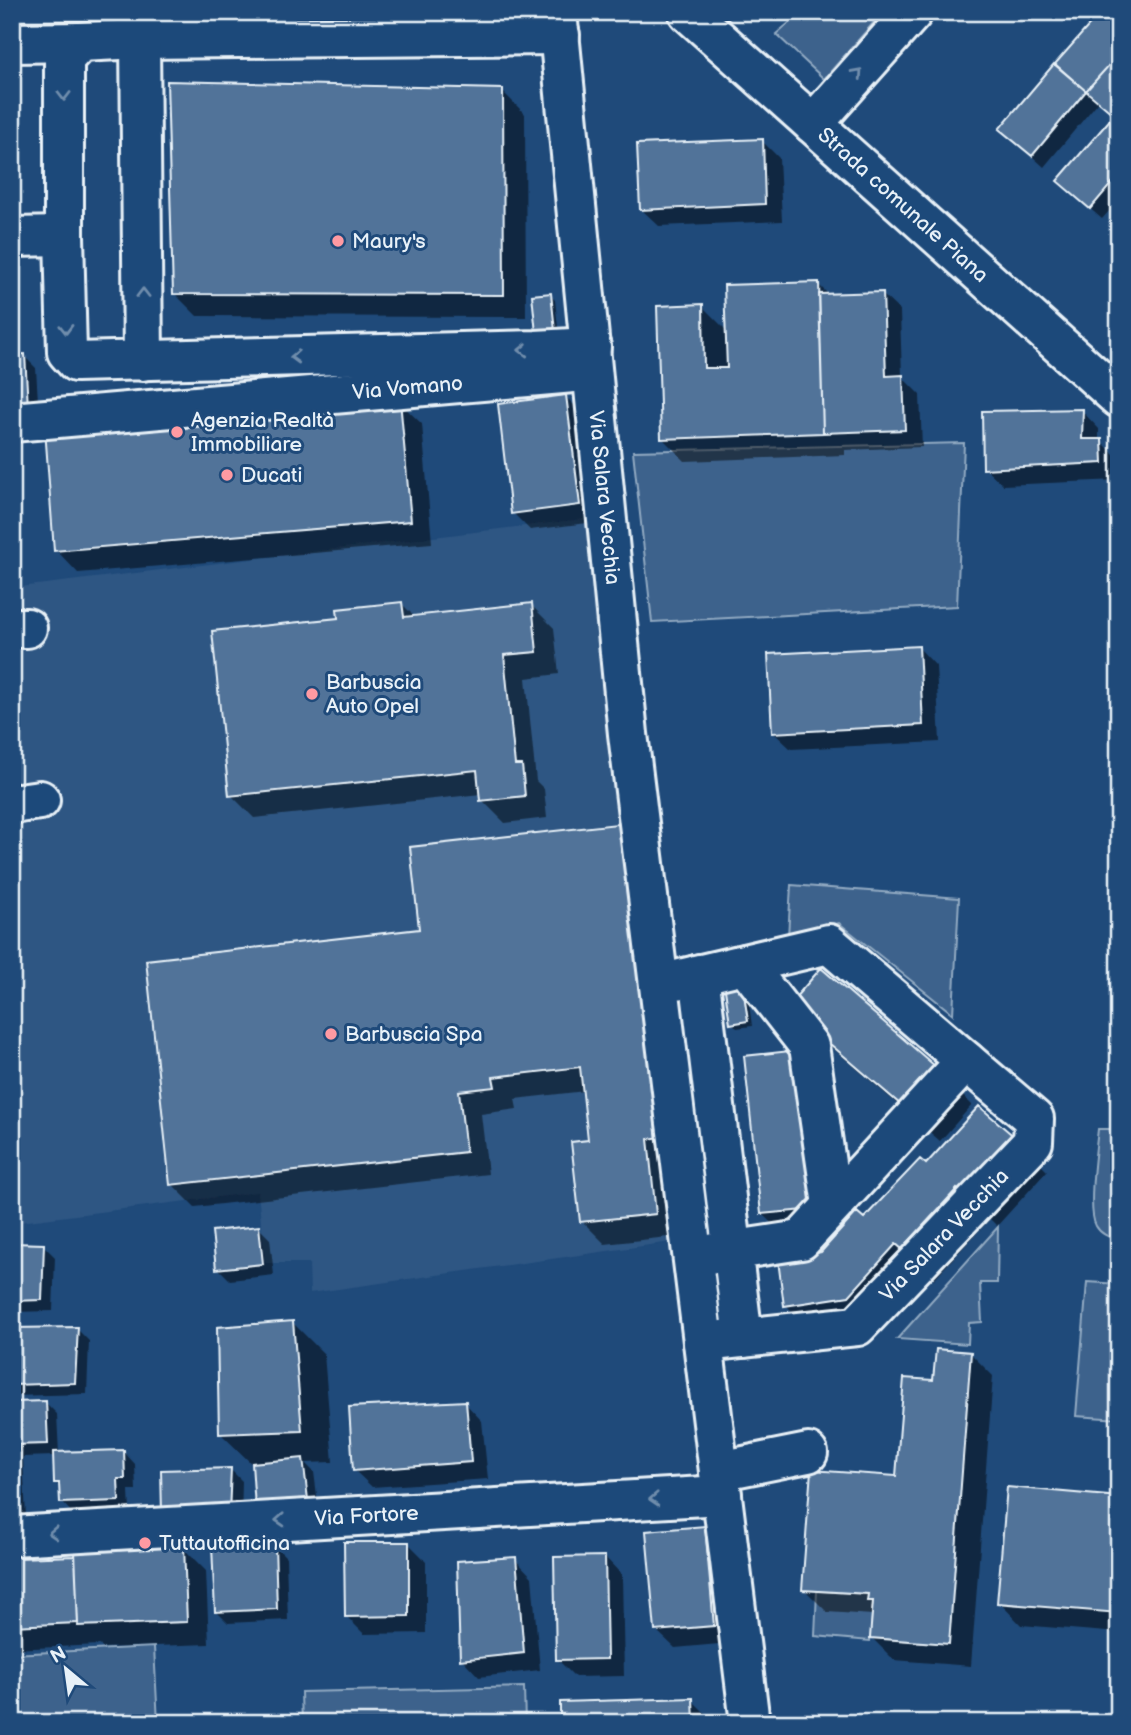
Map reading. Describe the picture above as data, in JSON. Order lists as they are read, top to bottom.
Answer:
{
  "streets": {
    "street": [
      "Strada comunale Piana",
      "Via Vomano",
      "Via Salara Vecchia",
      "Via Fortore"
    ]
  },
  "crossings": [
    ["Via Vomano", "Via Salara Vecchia"],
    ["Via Salara Vecchia", "Via Fortore"]
  ],
  "one_way": ["Via Fortore"],
  "places": [
    "Maury's",
    "Agenzia Realtà Immobiliare",
    "Ducati",
    "Barbuscia Auto Opel",
    "Barbuscia Spa",
    "Tuttautofficina"
  ],
  "north": "top left"
}
